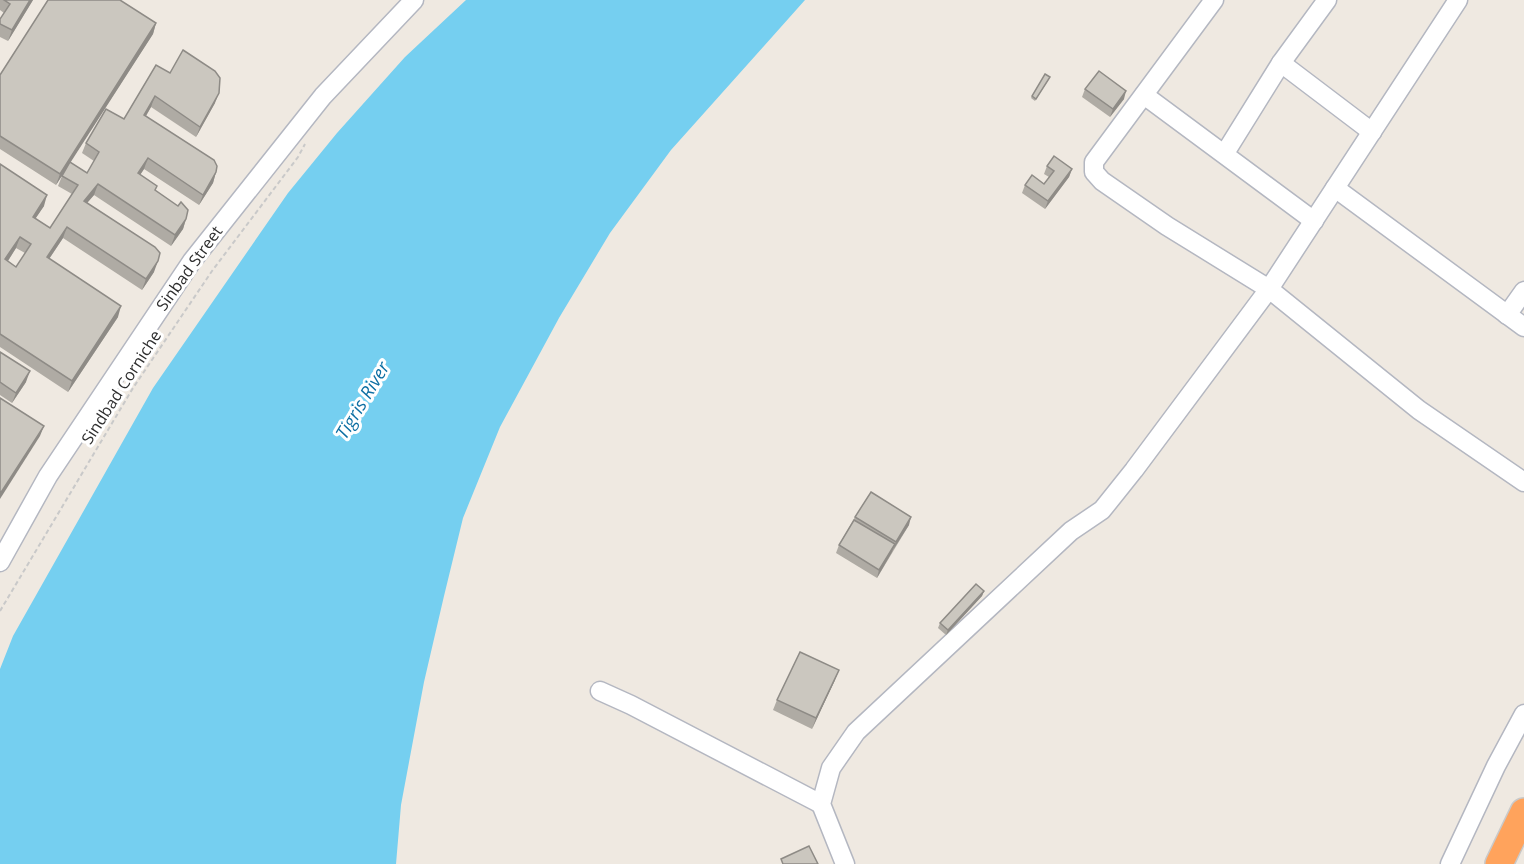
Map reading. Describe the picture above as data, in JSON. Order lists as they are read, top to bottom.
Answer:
{
  "streets": {
    "street": ["Sinbad Street"],
    "path": ["Sindbad Corniche"]
  },
  "water": ["Tigris River"]
}
